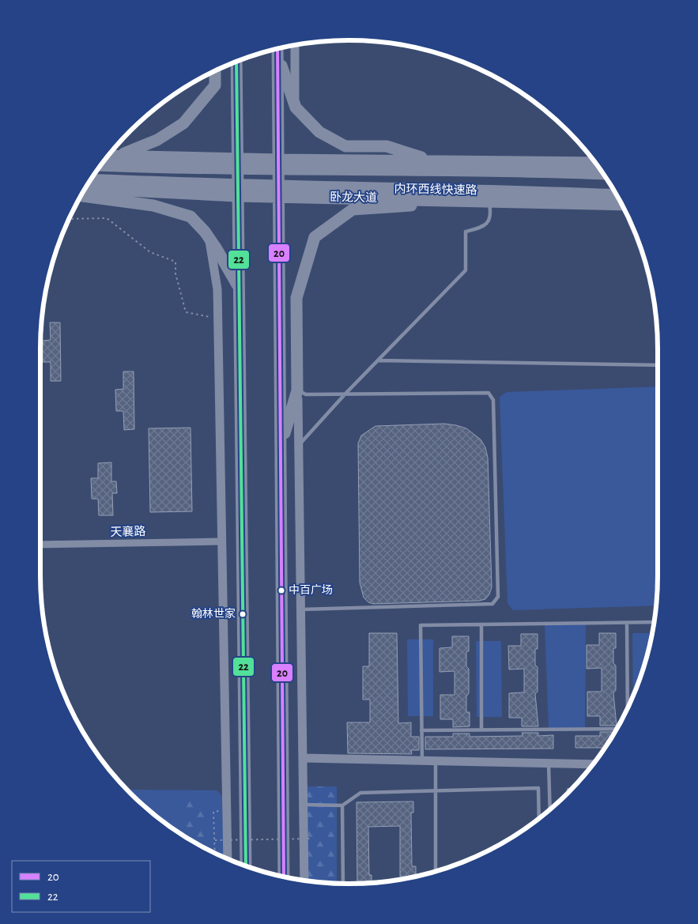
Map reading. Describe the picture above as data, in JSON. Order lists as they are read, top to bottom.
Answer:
{
  "streets": {
    "highway": ["内环西线快速路", "卧龙大道"],
    "street": ["天襄路"]
  },
  "places": ["中百广场", "翰林世家"],
  "lines": ["transit line 20", "transit line 22"],
  "legend": ["20", "22"]
}
